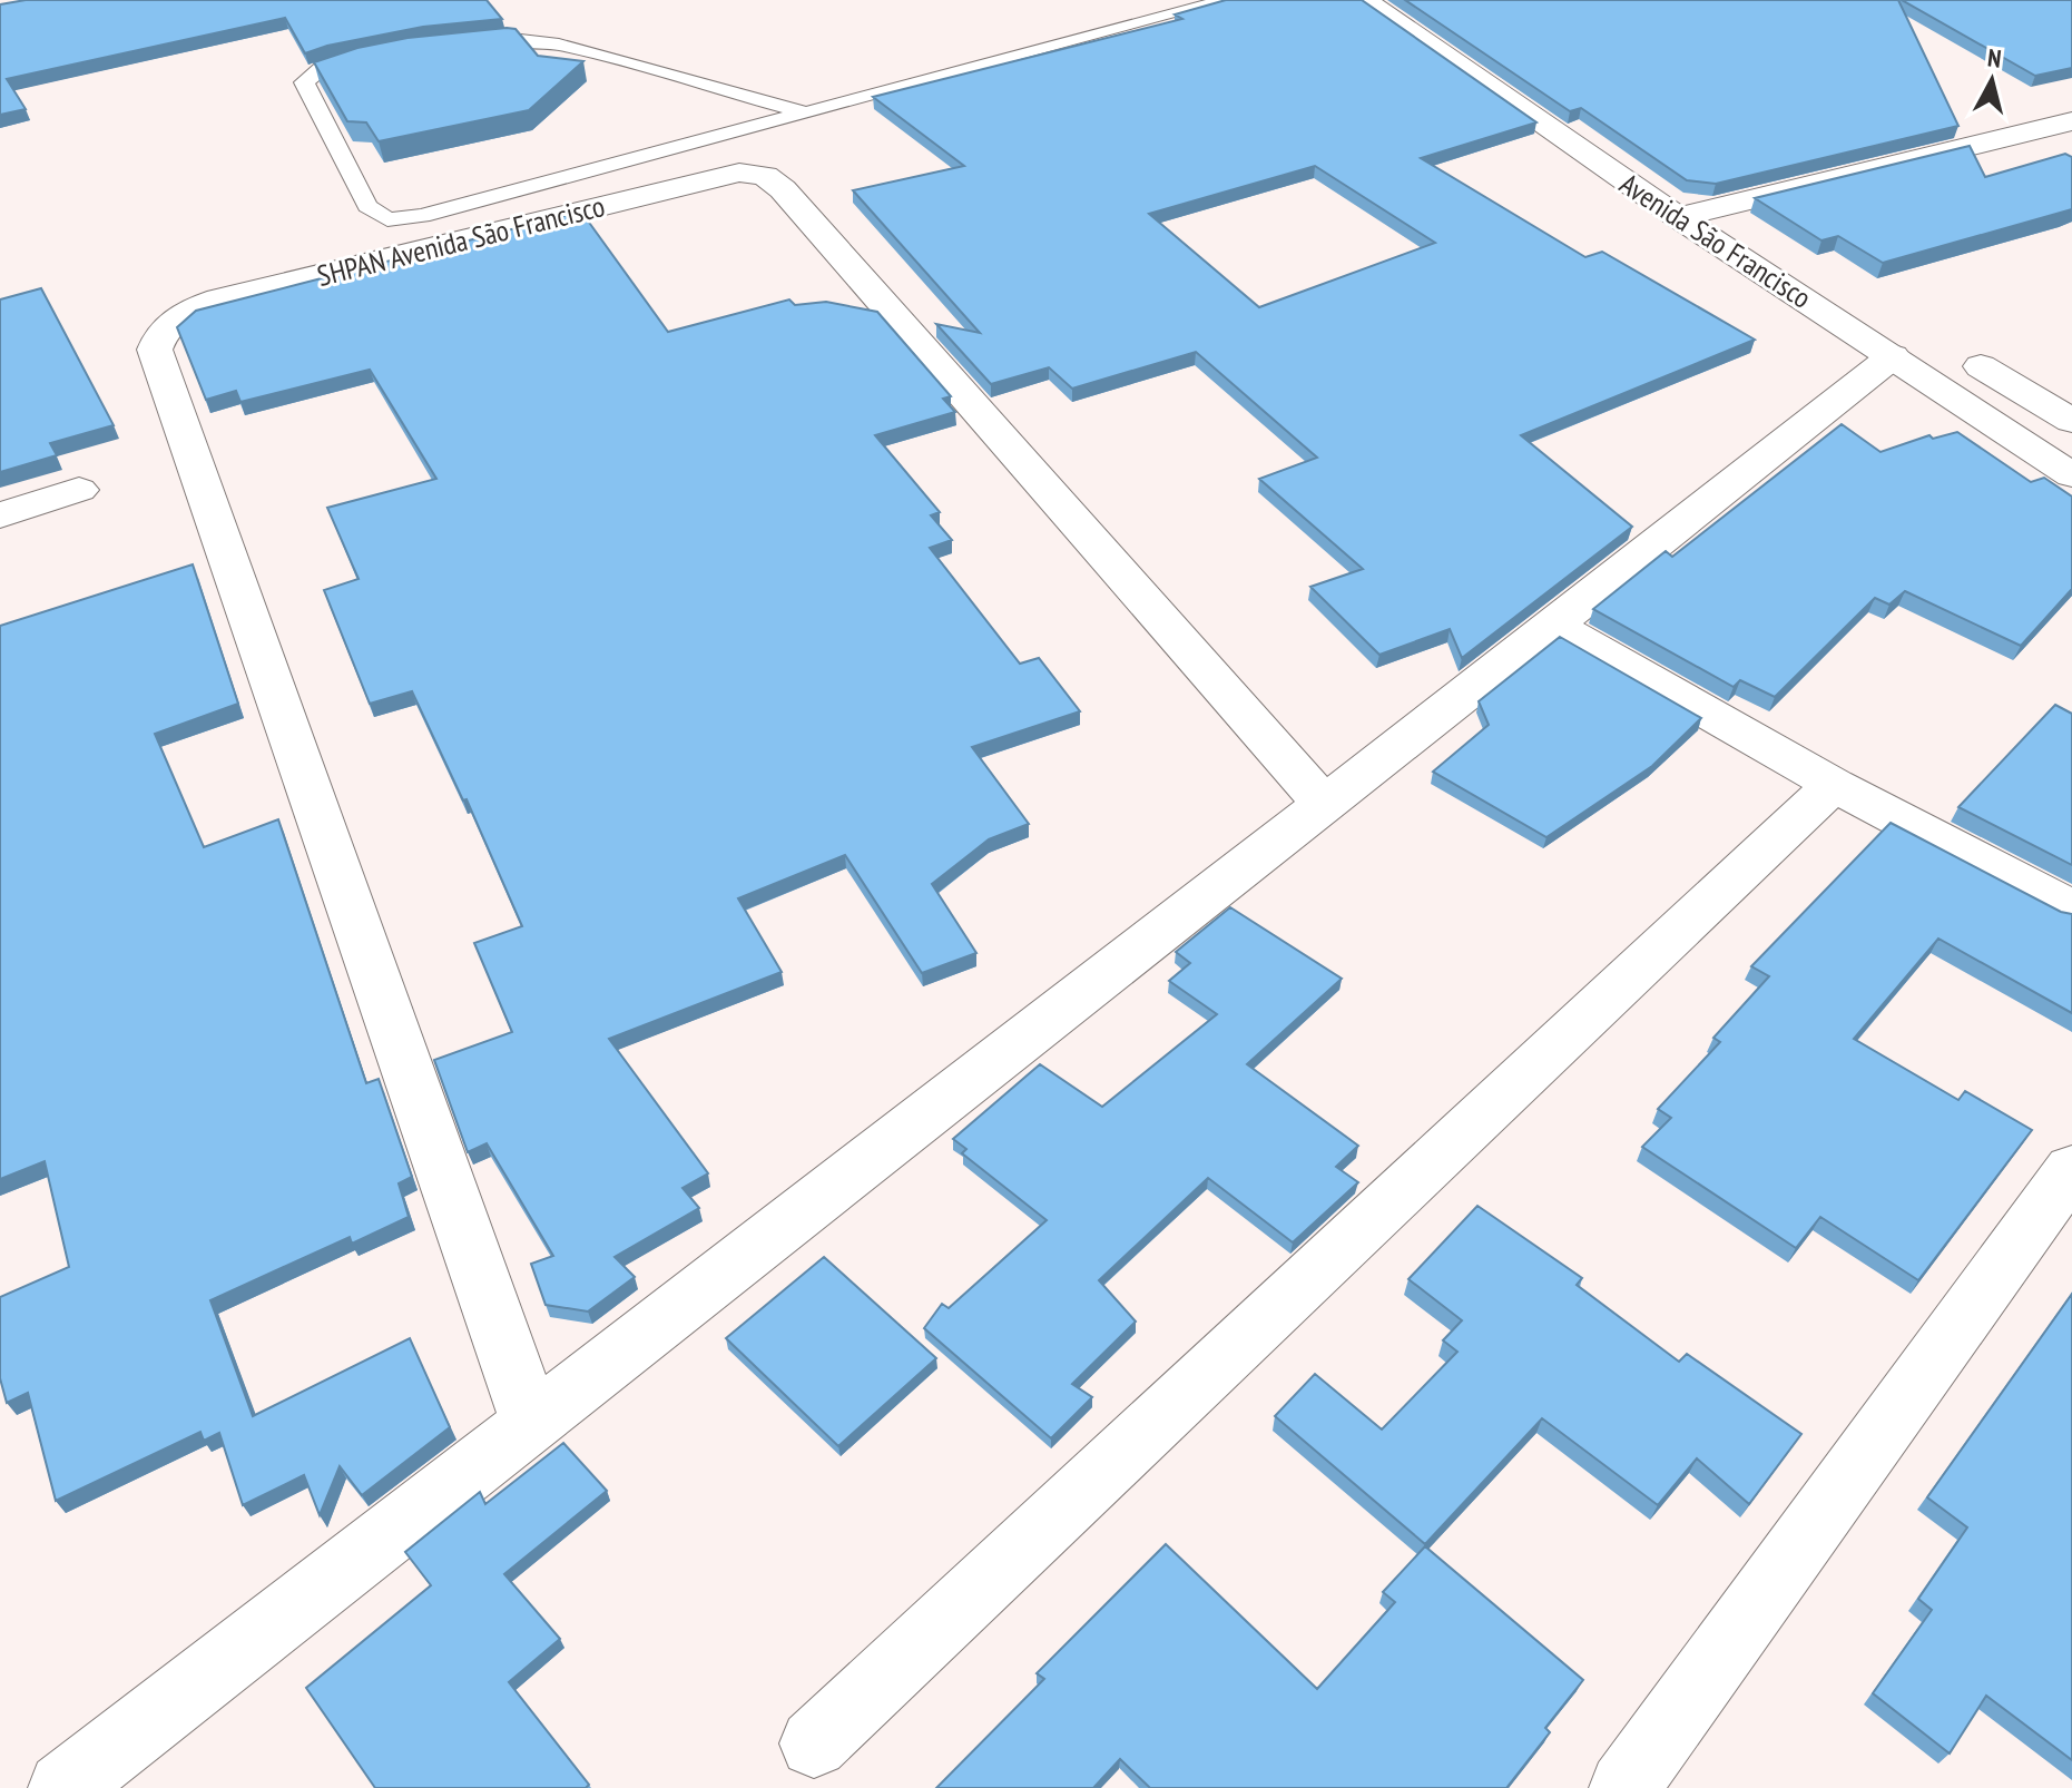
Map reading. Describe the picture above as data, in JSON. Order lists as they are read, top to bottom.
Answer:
{
  "streets": {
    "street": ["SHPAN Avenida São Francisco", "Avenida São Francisco"]
  },
  "north": "top"
}
